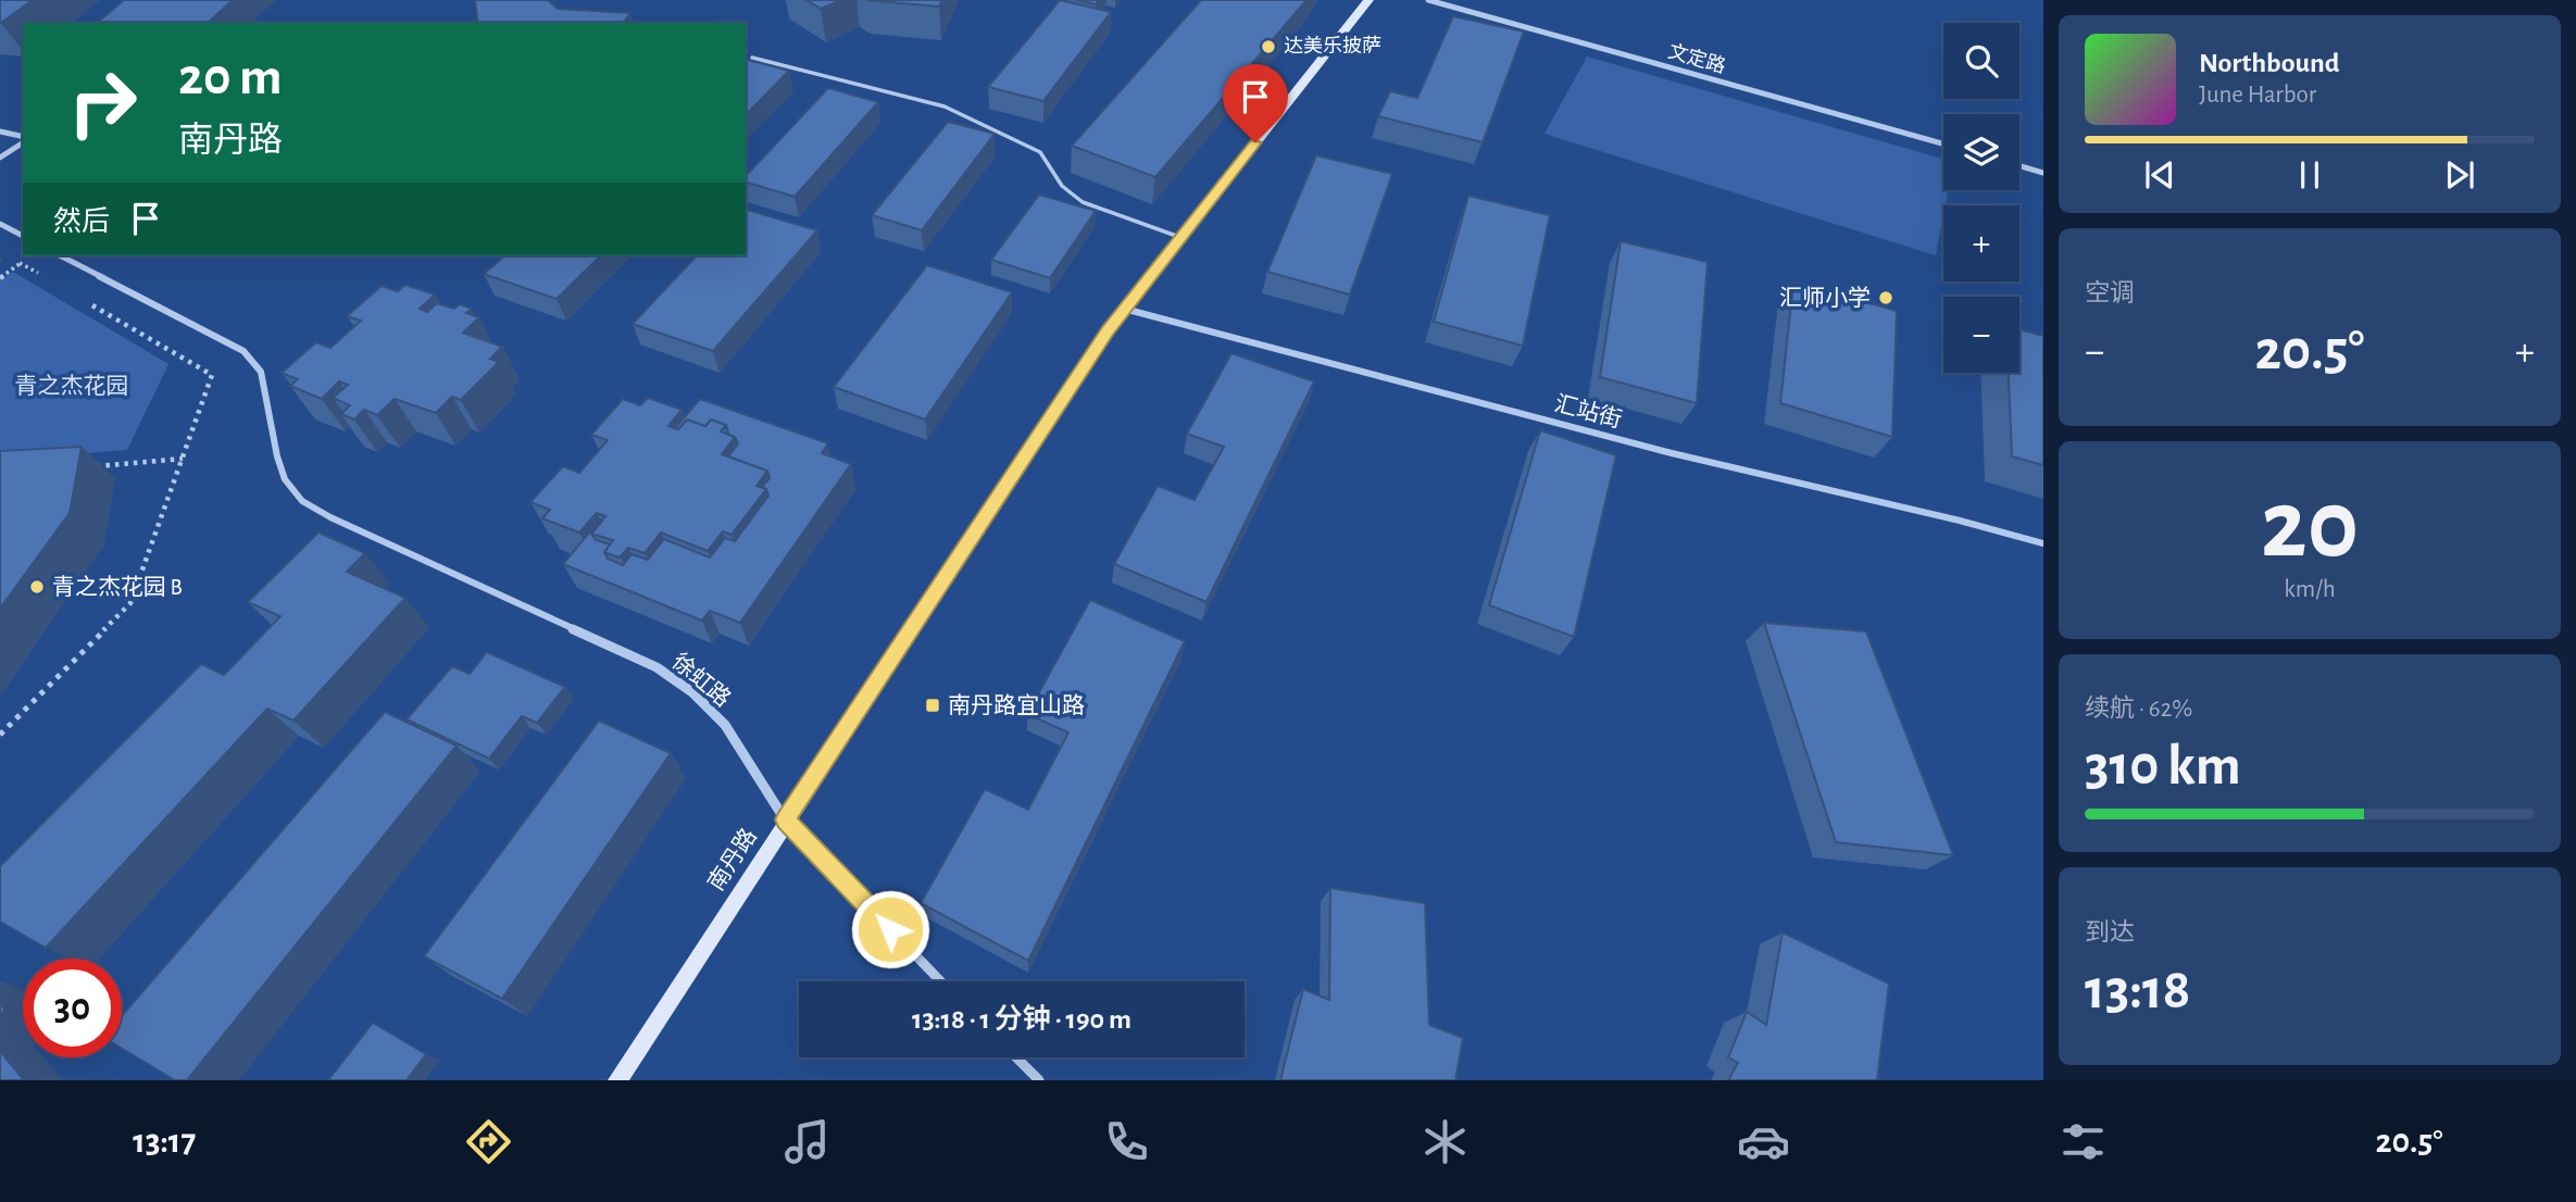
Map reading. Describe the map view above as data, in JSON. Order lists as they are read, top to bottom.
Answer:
{
  "streets": {
    "main road": ["南丹路"],
    "street": ["文定路", "汇站街", "徐虹路"]
  },
  "crossings": [
    ["汇站街", "南丹路"],
    ["徐虹路", "南丹路"]
  ],
  "parks": ["青之杰花园"],
  "places": {
    "other": ["达美乐披萨", "汇师小学", "青之杰花园 B"],
    "transit": ["南丹路宜山路"]
  },
  "page": {
    "map_buttons": ["+", "−"],
    "turn": ["20 m", "南丹路"],
    "song": ["Northbound", "June Harbor"],
    "then": "然后",
    "tile": [
      "空调",
      ["20", "km/h"],
      ["续航 · 62%", "310 km"],
      ["到达", "13:18"]
    ],
    "heat": ["−", "20.5°", "+"],
    "limit": "30",
    "trip": "13:18 · 1 分钟 · 190 m",
    "tabs": ["13:17", "20.5°"]
  }
}
